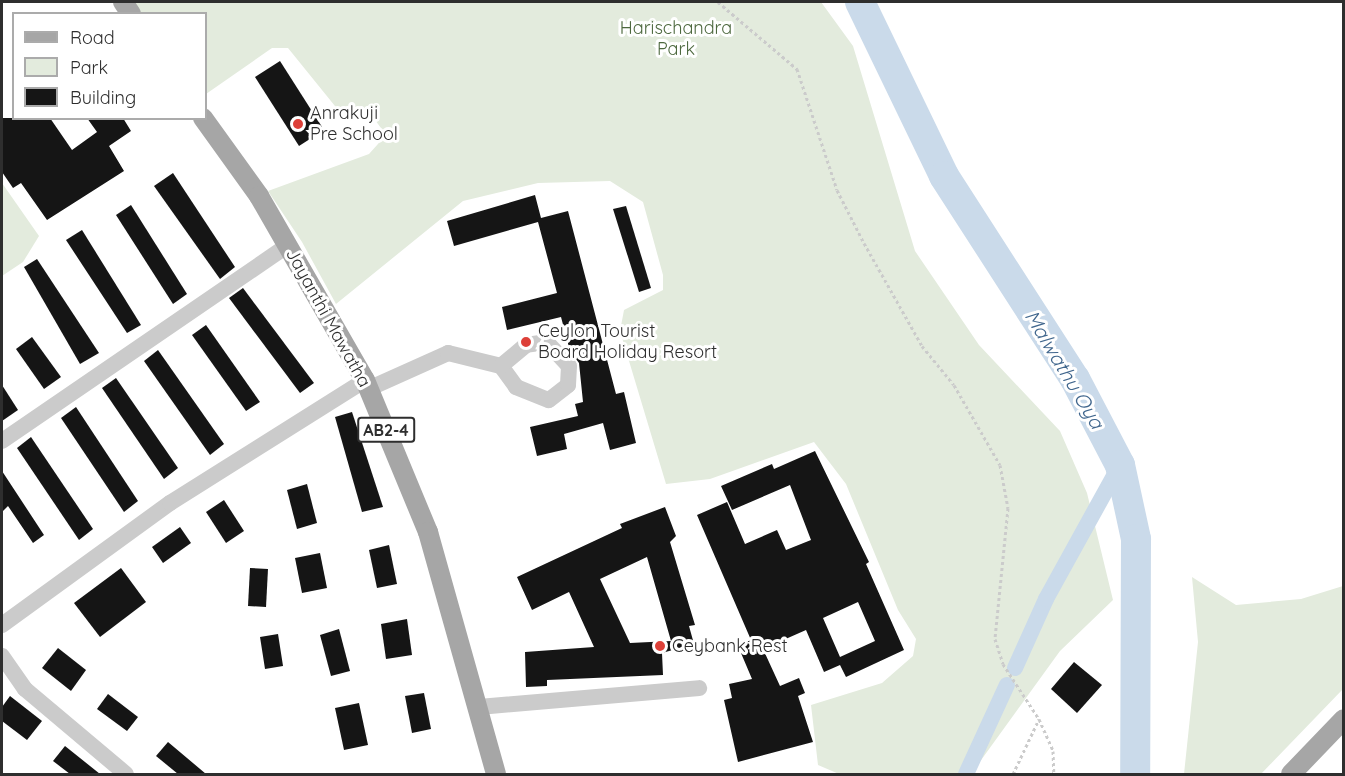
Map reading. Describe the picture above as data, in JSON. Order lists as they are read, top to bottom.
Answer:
{
  "streets": {
    "main road": ["Jayanthi Mawatha", "AB2-4"]
  },
  "water": ["Malwathu Oya"],
  "parks": ["Harischandra Park"],
  "places": ["Anrakuji Pre School", "Ceylon Tourist Board Holiday Resort", "Ceybank Rest"],
  "legend": ["Road", "Park", "Building"]
}
